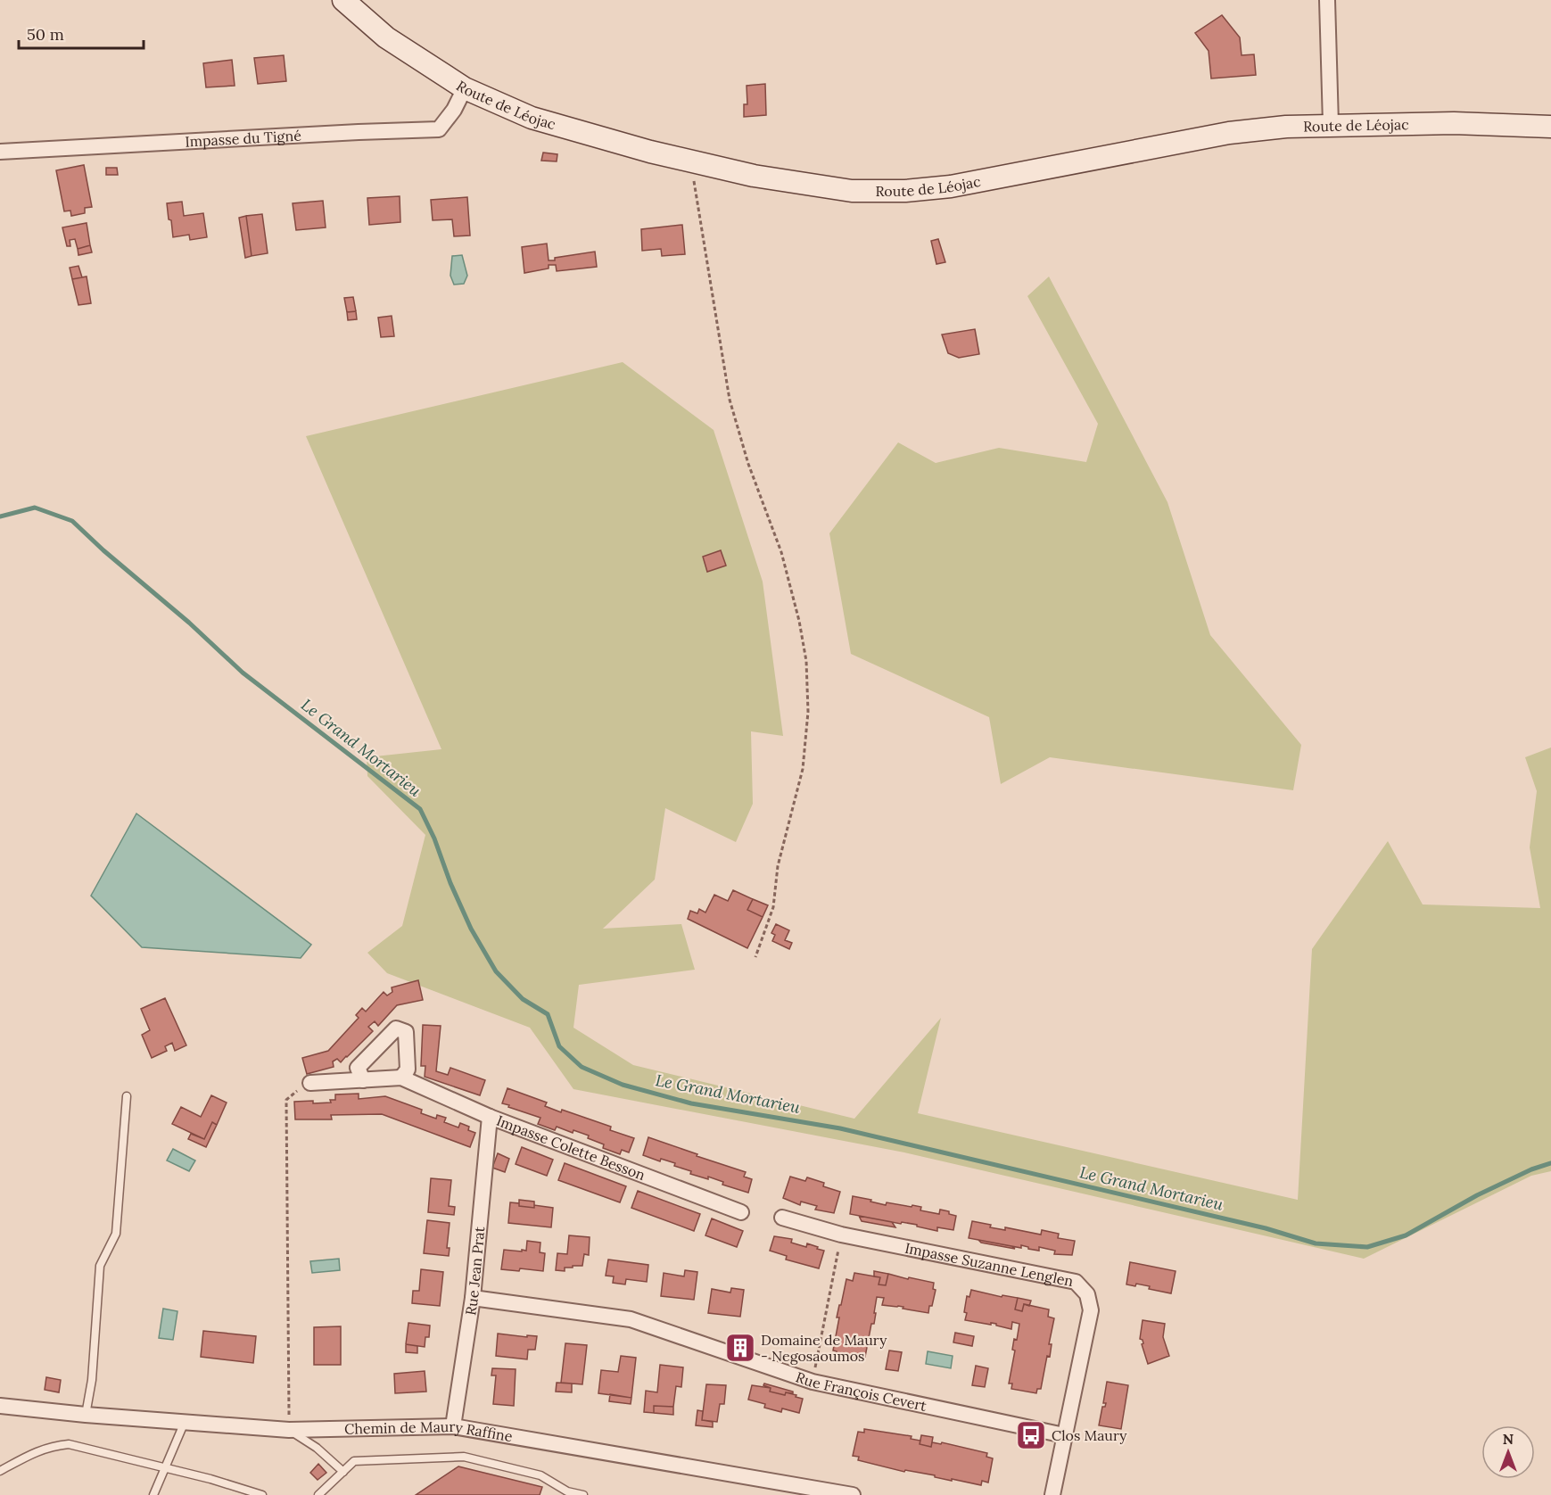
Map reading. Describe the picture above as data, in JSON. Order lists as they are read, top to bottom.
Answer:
{
  "streets": {
    "main road": ["Route de Léojac"],
    "street": [
      "Impasse du Tigné",
      "Impasse Colette Besson",
      "Impasse Suzanne Lenglen",
      "Rue Jean Prat",
      "Rue François Cevert",
      "Chemin de Maury Raffine"
    ]
  },
  "crossings": [
    ["Route de Léojac", "Impasse du Tigné"],
    ["Impasse Colette Besson", "Rue Jean Prat"],
    ["Impasse Suzanne Lenglen", "Rue François Cevert"],
    ["Rue Jean Prat", "Rue François Cevert"],
    ["Rue Jean Prat", "Chemin de Maury Raffine"]
  ],
  "water": ["Le Grand Mortarieu"],
  "places": {
    "building": ["Domaine de Maury - Negosaoumos"],
    "bus stop": ["Clos Maury"]
  },
  "scale_bar": "50 m",
  "north": "top"
}
